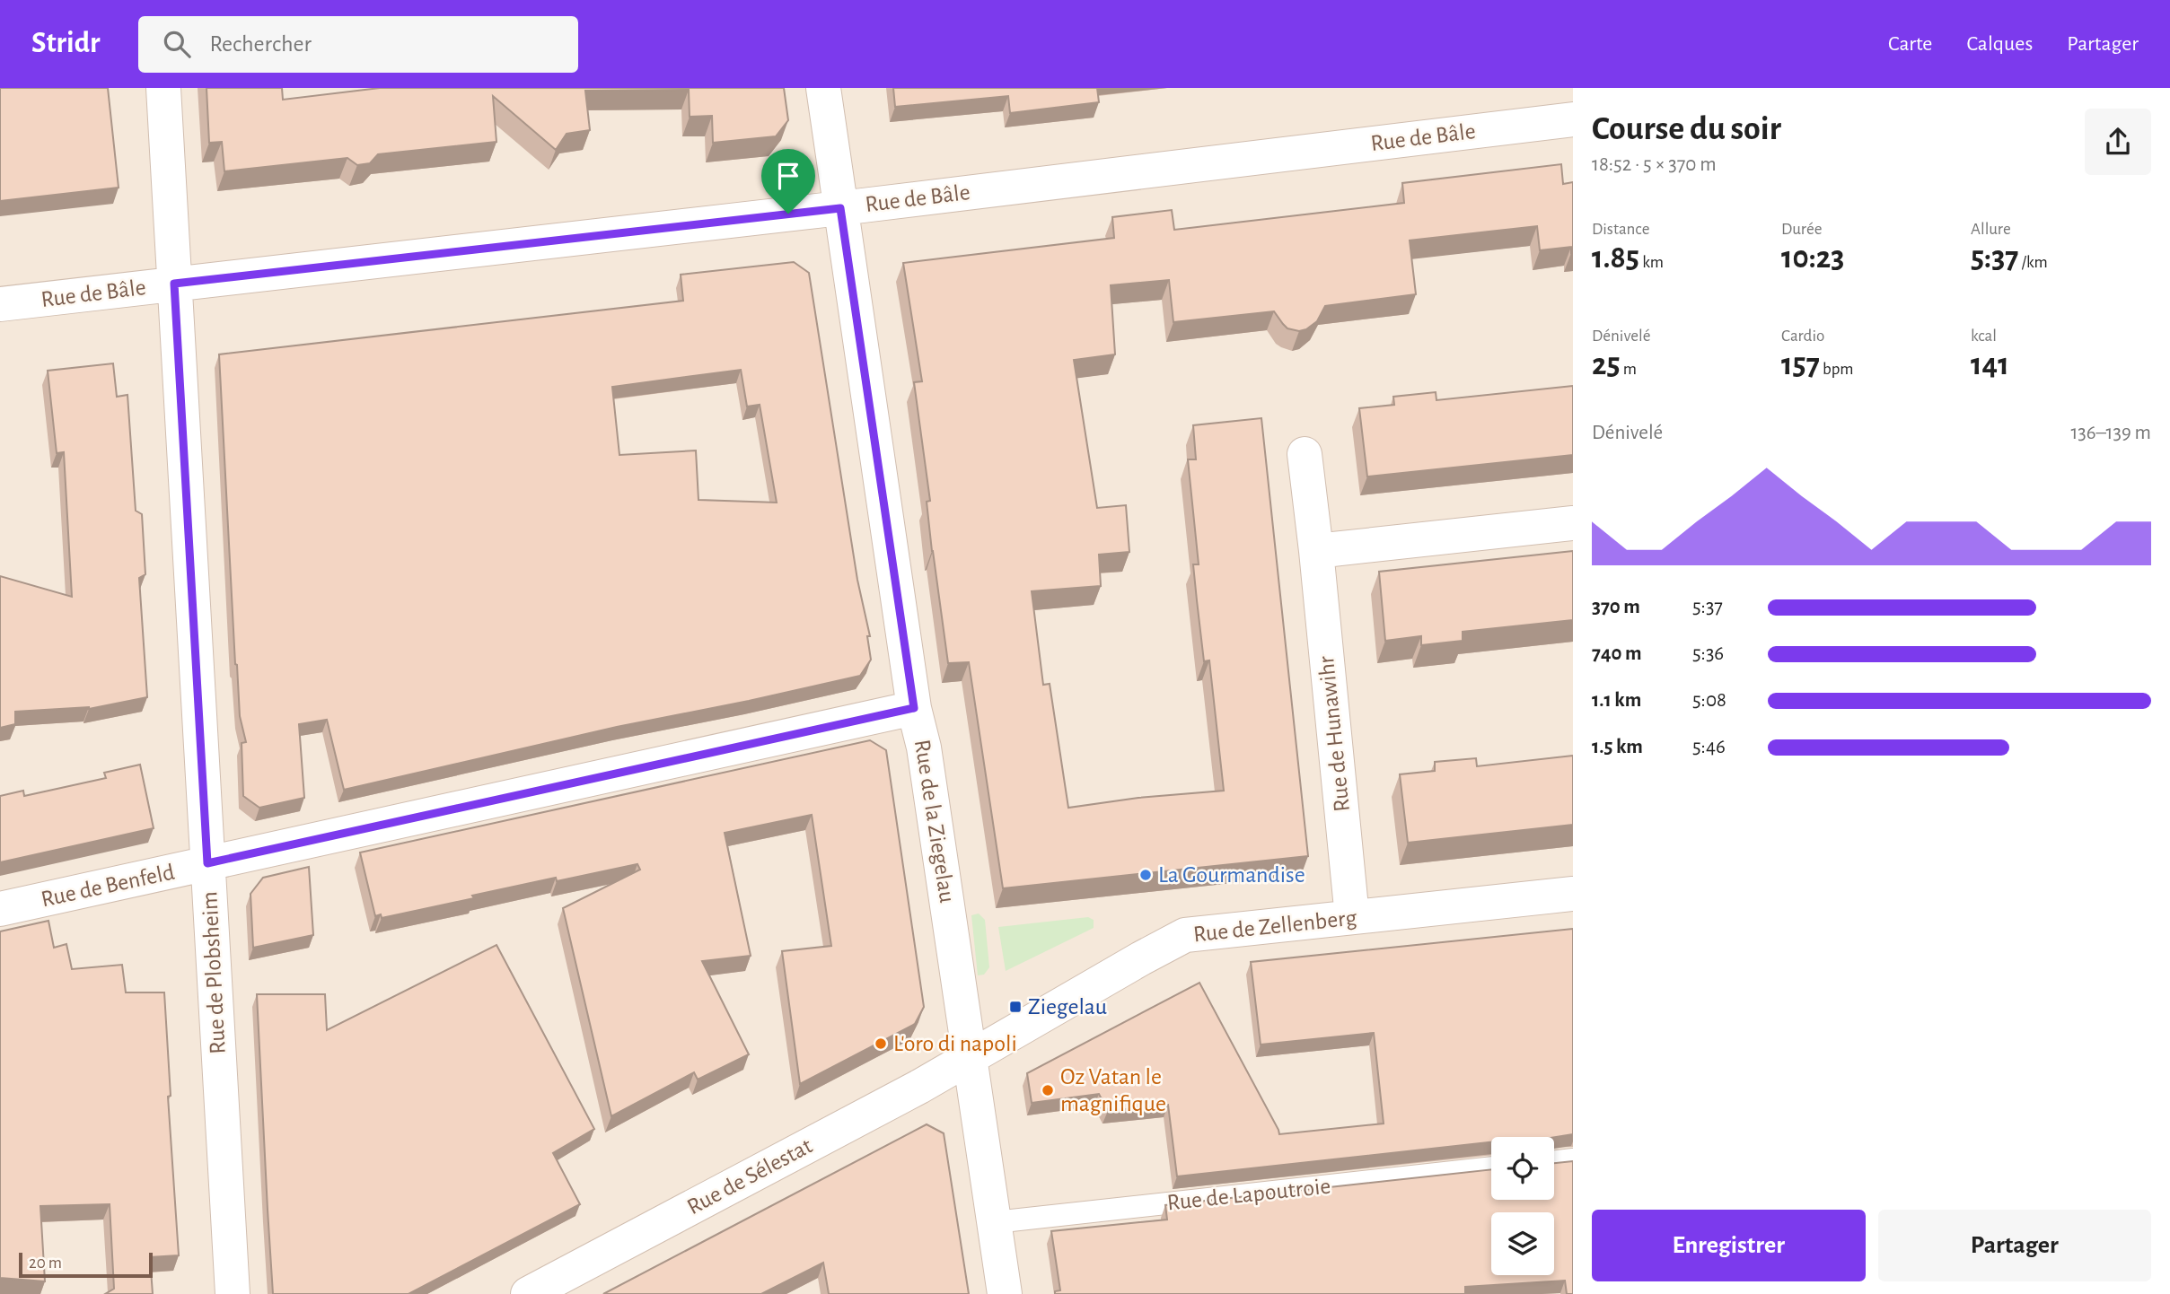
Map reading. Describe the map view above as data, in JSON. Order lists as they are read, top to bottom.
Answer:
{
  "streets": {
    "street": [
      "Rue de Bâle",
      "Rue de Hunawihr",
      "Rue de la Ziegelau",
      "Rue de Benfeld",
      "Rue de Zellenberg",
      "Rue de Plobsheim",
      "Rue de Sélestat"
    ],
    "lane": ["Rue de Lapoutroie"]
  },
  "crossings": [
    ["Rue de Bâle", "Rue de la Ziegelau"],
    ["Rue de Bâle", "Rue de Plobsheim"],
    ["Rue de Hunawihr", "Rue de Zellenberg"],
    ["Rue de la Ziegelau", "Rue de Benfeld"],
    ["Rue de la Ziegelau", "Rue de Zellenberg"],
    ["Rue de la Ziegelau", "Rue de Sélestat"],
    ["Rue de la Ziegelau", "Rue de Lapoutroie"],
    ["Rue de Benfeld", "Rue de Plobsheim"],
    ["Rue de Zellenberg", "Rue de Sélestat"]
  ],
  "places": {
    "other": ["La Gourmandise", "L'oro di napoli", "Oz Vatan le magnifique"],
    "transit": ["Ziegelau"]
  },
  "scale_bar": "20 m",
  "page": {
    "header": "Stridr",
    "search": "Rechercher",
    "nav": ["Carte", "Calques", "Partager"],
    "heading": ["Course du soir", "18:52 · 5 × 370 m"],
    "stats": [
      ["Distance", "1.85 km"],
      ["Durée", "10:23"],
      ["Allure", "5:37 /km"],
      ["Dénivelé", "25 m"],
      ["Cardio", "157 bpm"],
      ["kcal", "141"]
    ],
    "chart": ["Dénivelé", "136–139 m"],
    "list": [
      {
        "name": "370 m",
        "note": "5:37"
      },
      {
        "name": "740 m",
        "note": "5:36"
      },
      {
        "name": "1.1 km",
        "note": "5:08"
      },
      {
        "name": "1.5 km",
        "note": "5:46"
      }
    ],
    "buttons": ["Enregistrer", "Partager"],
    "scale": "20 m"
  }
}
